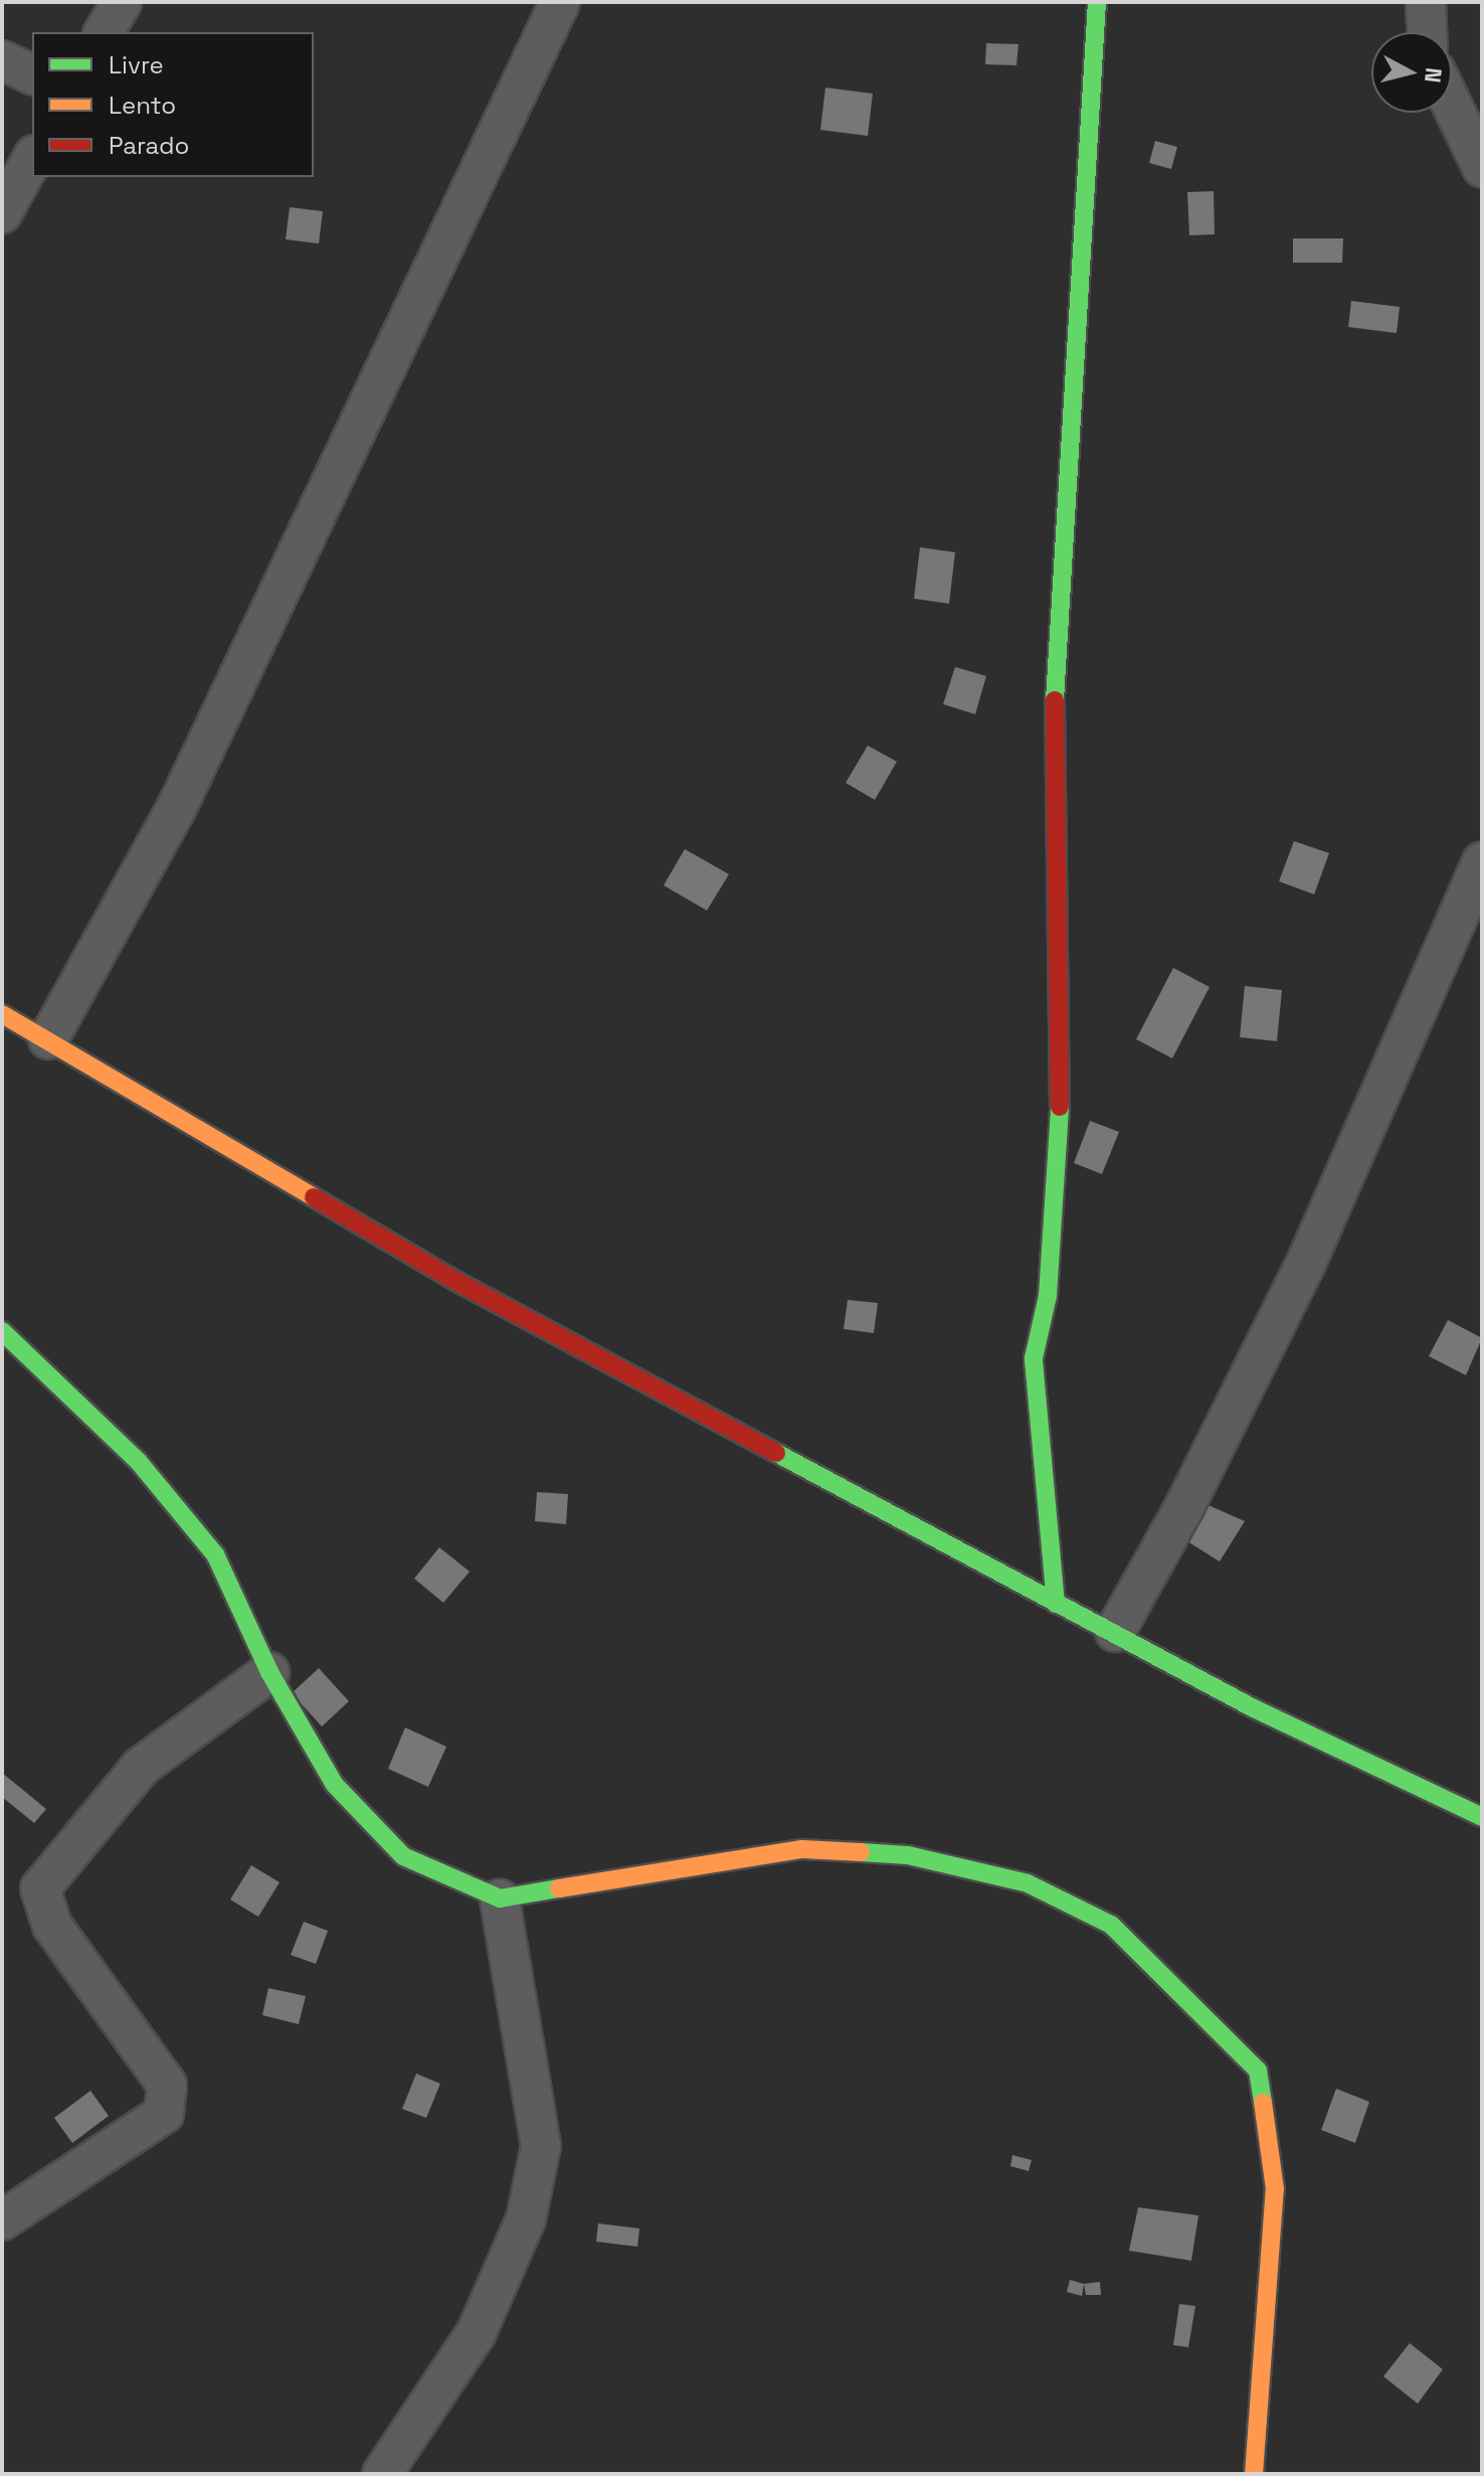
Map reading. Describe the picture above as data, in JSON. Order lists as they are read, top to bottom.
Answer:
{
  "legend": ["Livre", "Lento", "Parado"],
  "north": "right"
}
